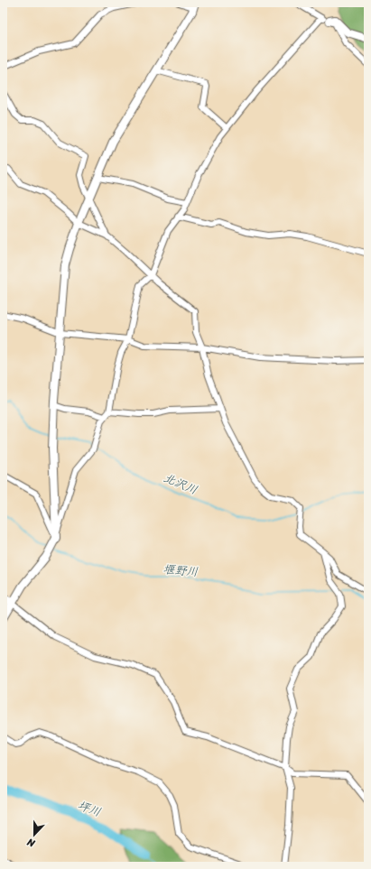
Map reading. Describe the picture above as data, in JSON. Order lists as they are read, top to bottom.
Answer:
{
  "water": ["北沢川", "堰野川", "坪川"],
  "north": "bottom"
}
